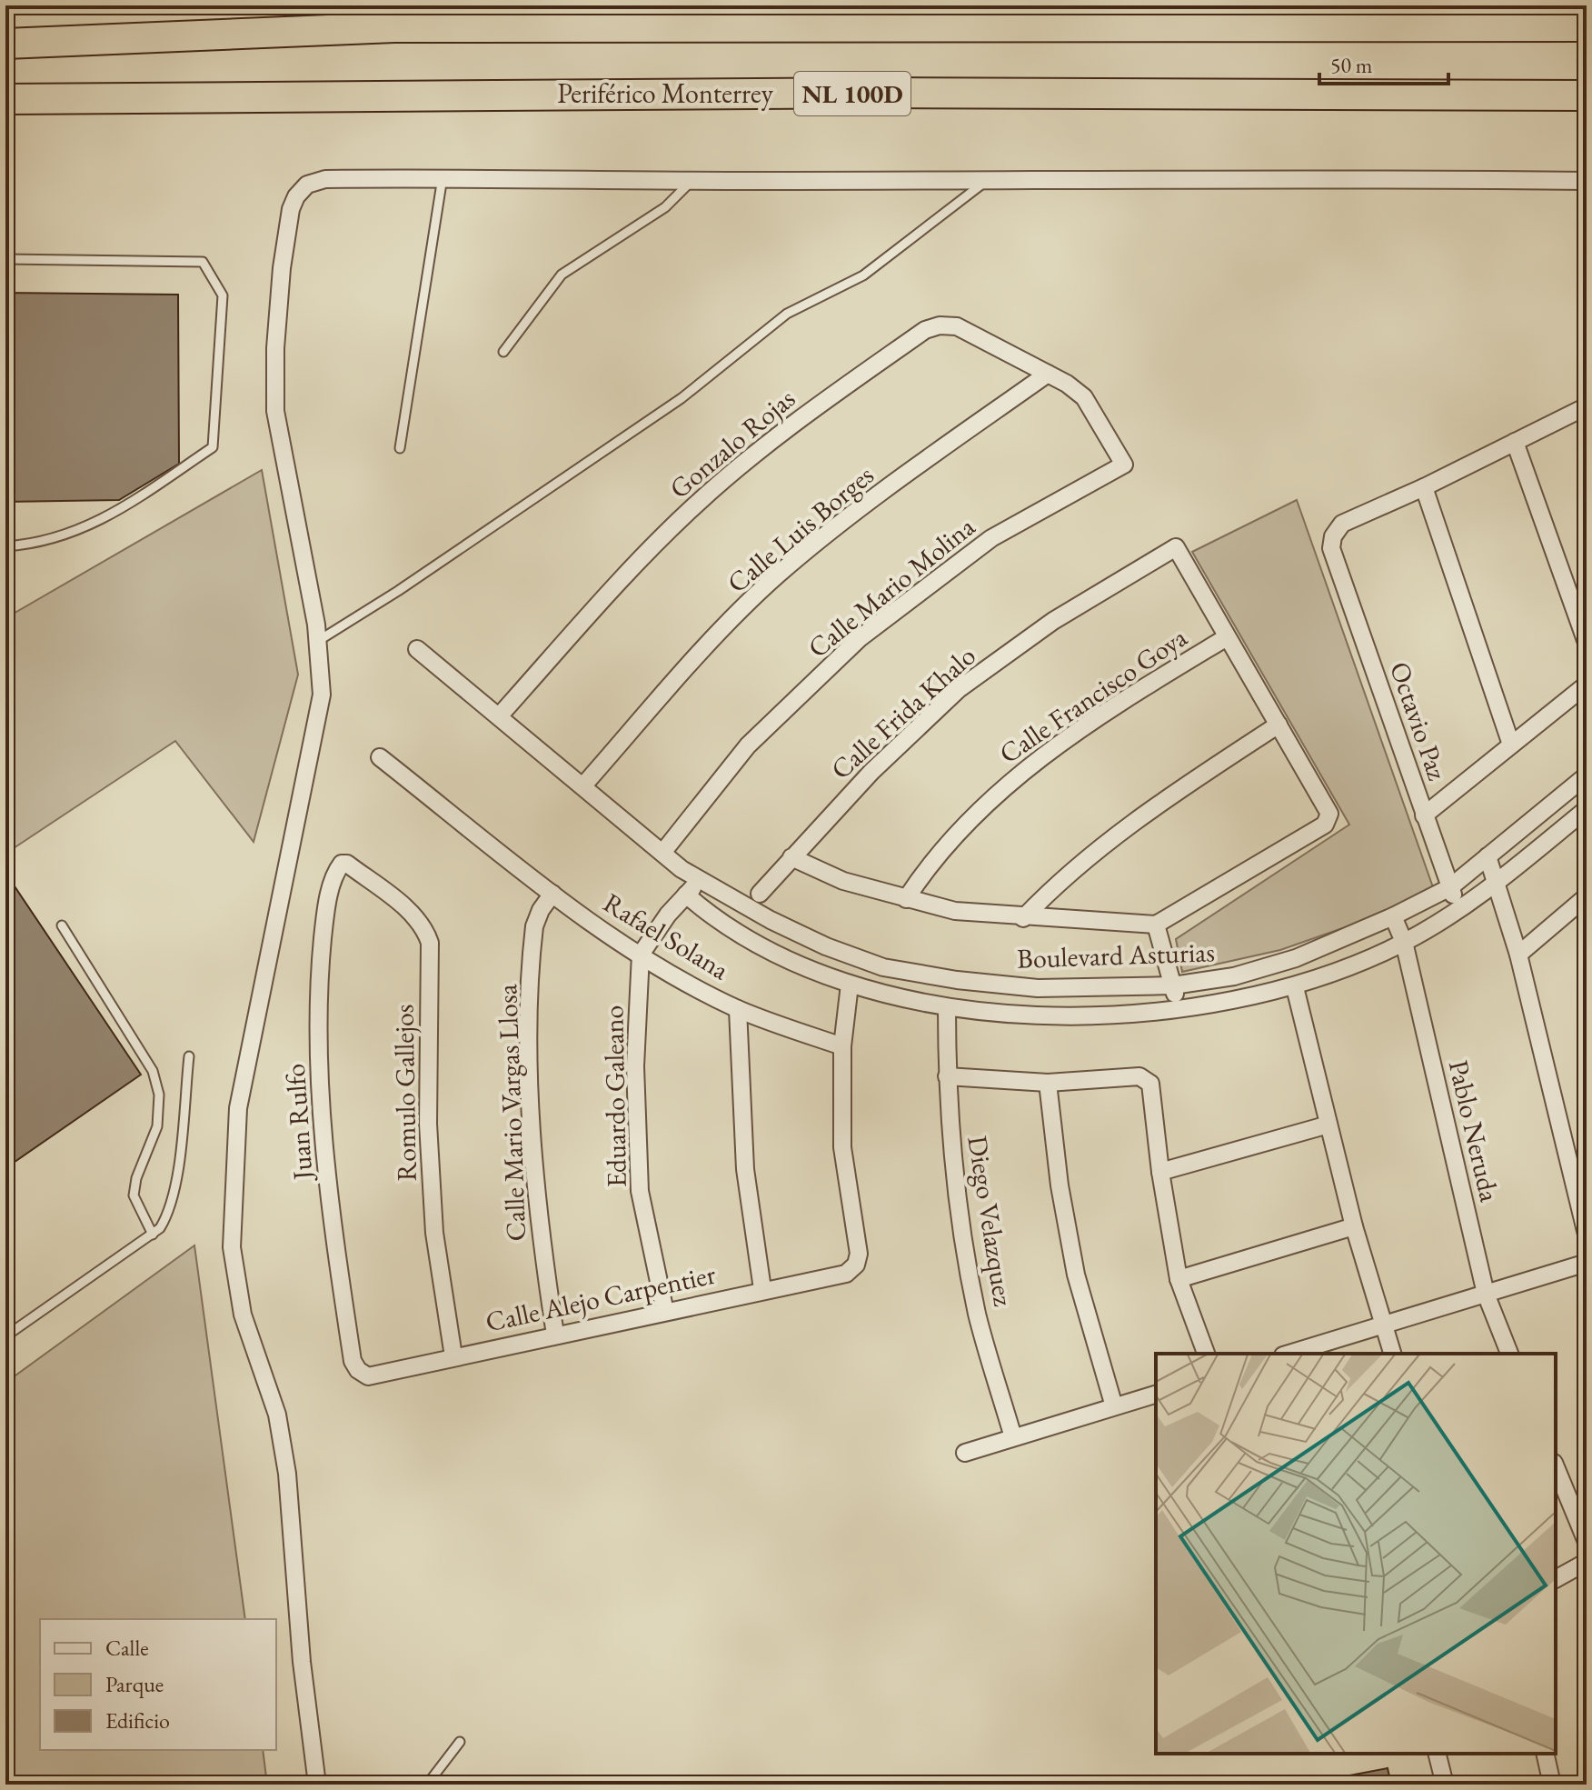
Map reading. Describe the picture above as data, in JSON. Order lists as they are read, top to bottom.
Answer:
{
  "streets": {
    "highway": ["Periférico Monterrey", "NL 100D"],
    "street": [
      "Gonzalo Rojas",
      "Calle Luis Borges",
      "Calle Mario Molina",
      "Calle Francisco Goya",
      "Calle Frida Khalo",
      "Octavio Paz",
      "Rafael Solana",
      "Boulevard Asturias",
      "Romulo Gallejos",
      "Eduardo Galeano",
      "Calle Mario Vargas Llosa",
      "Juan Rulfo",
      "Pablo Neruda",
      "Diego Velazquez",
      "Calle Alejo Carpentier"
    ]
  },
  "crossings": [
    ["Gonzalo Rojas", "Calle Luis Borges"],
    ["Gonzalo Rojas", "Calle Mario Molina"],
    ["Gonzalo Rojas", "Boulevard Asturias"],
    ["Calle Luis Borges", "Boulevard Asturias"],
    ["Calle Mario Molina", "Boulevard Asturias"],
    ["Calle Francisco Goya", "Calle Frida Khalo"],
    ["Octavio Paz", "Boulevard Asturias"],
    ["Rafael Solana", "Eduardo Galeano"],
    ["Rafael Solana", "Calle Mario Vargas Llosa"],
    ["Rafael Solana", "Calle Alejo Carpentier"],
    ["Boulevard Asturias", "Pablo Neruda"],
    ["Boulevard Asturias", "Diego Velazquez"],
    ["Romulo Gallejos", "Juan Rulfo"],
    ["Romulo Gallejos", "Calle Alejo Carpentier"],
    ["Eduardo Galeano", "Calle Alejo Carpentier"],
    ["Calle Mario Vargas Llosa", "Calle Alejo Carpentier"],
    ["Juan Rulfo", "Calle Alejo Carpentier"]
  ],
  "legend": ["Calle", "Parque", "Edificio"],
  "scale_bar": "50 m"
}
